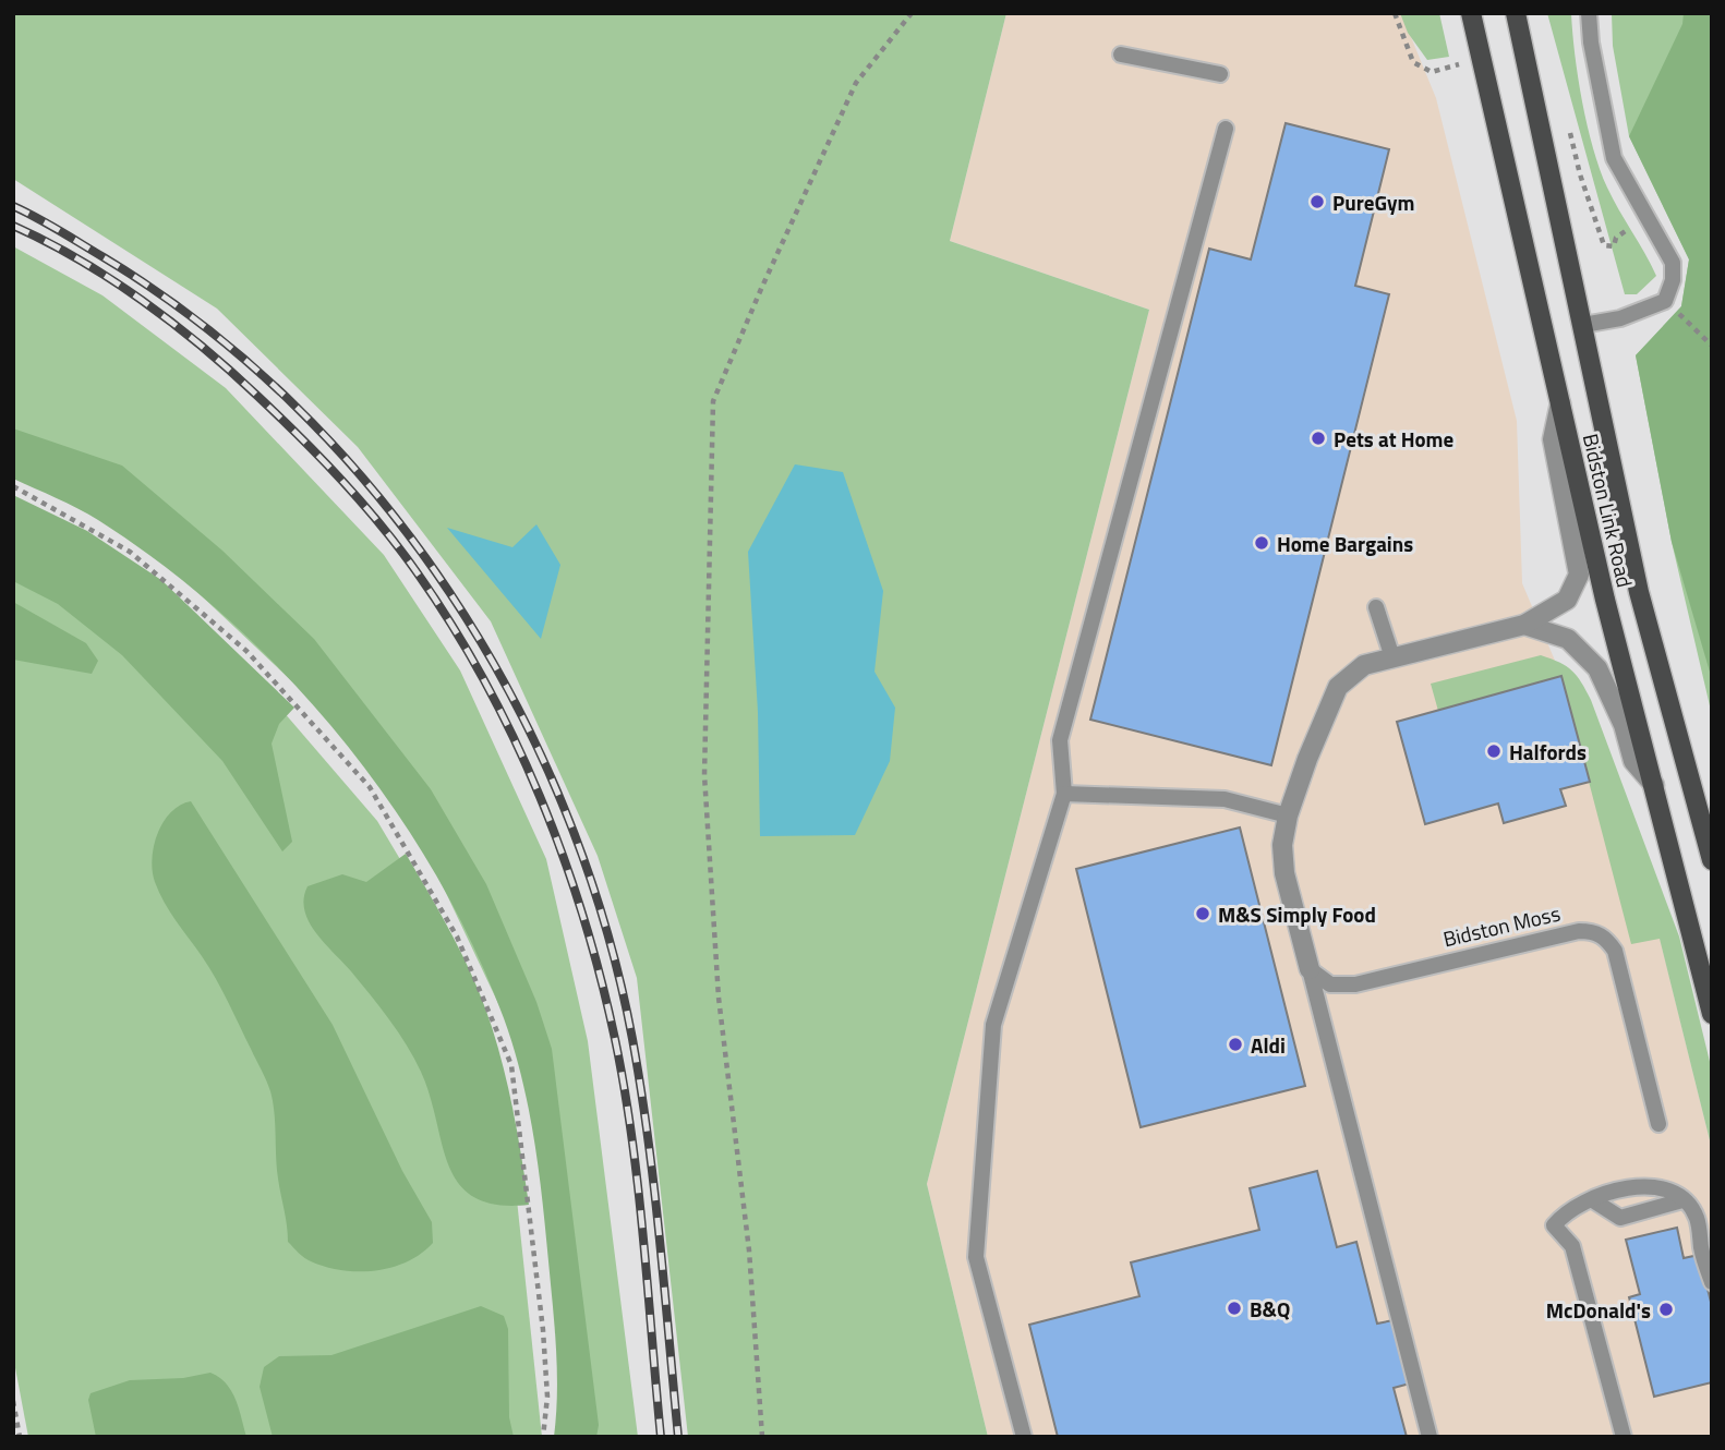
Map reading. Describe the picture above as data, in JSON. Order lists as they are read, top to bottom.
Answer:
{
  "streets": {
    "main road": ["Bidston Link Road"],
    "lane": ["Bidston Moss"]
  },
  "places": [
    "PureGym",
    "Pets at Home",
    "Home Bargains",
    "Halfords",
    "M&S Simply Food",
    "Aldi",
    "B&Q",
    "McDonald's"
  ]
}
